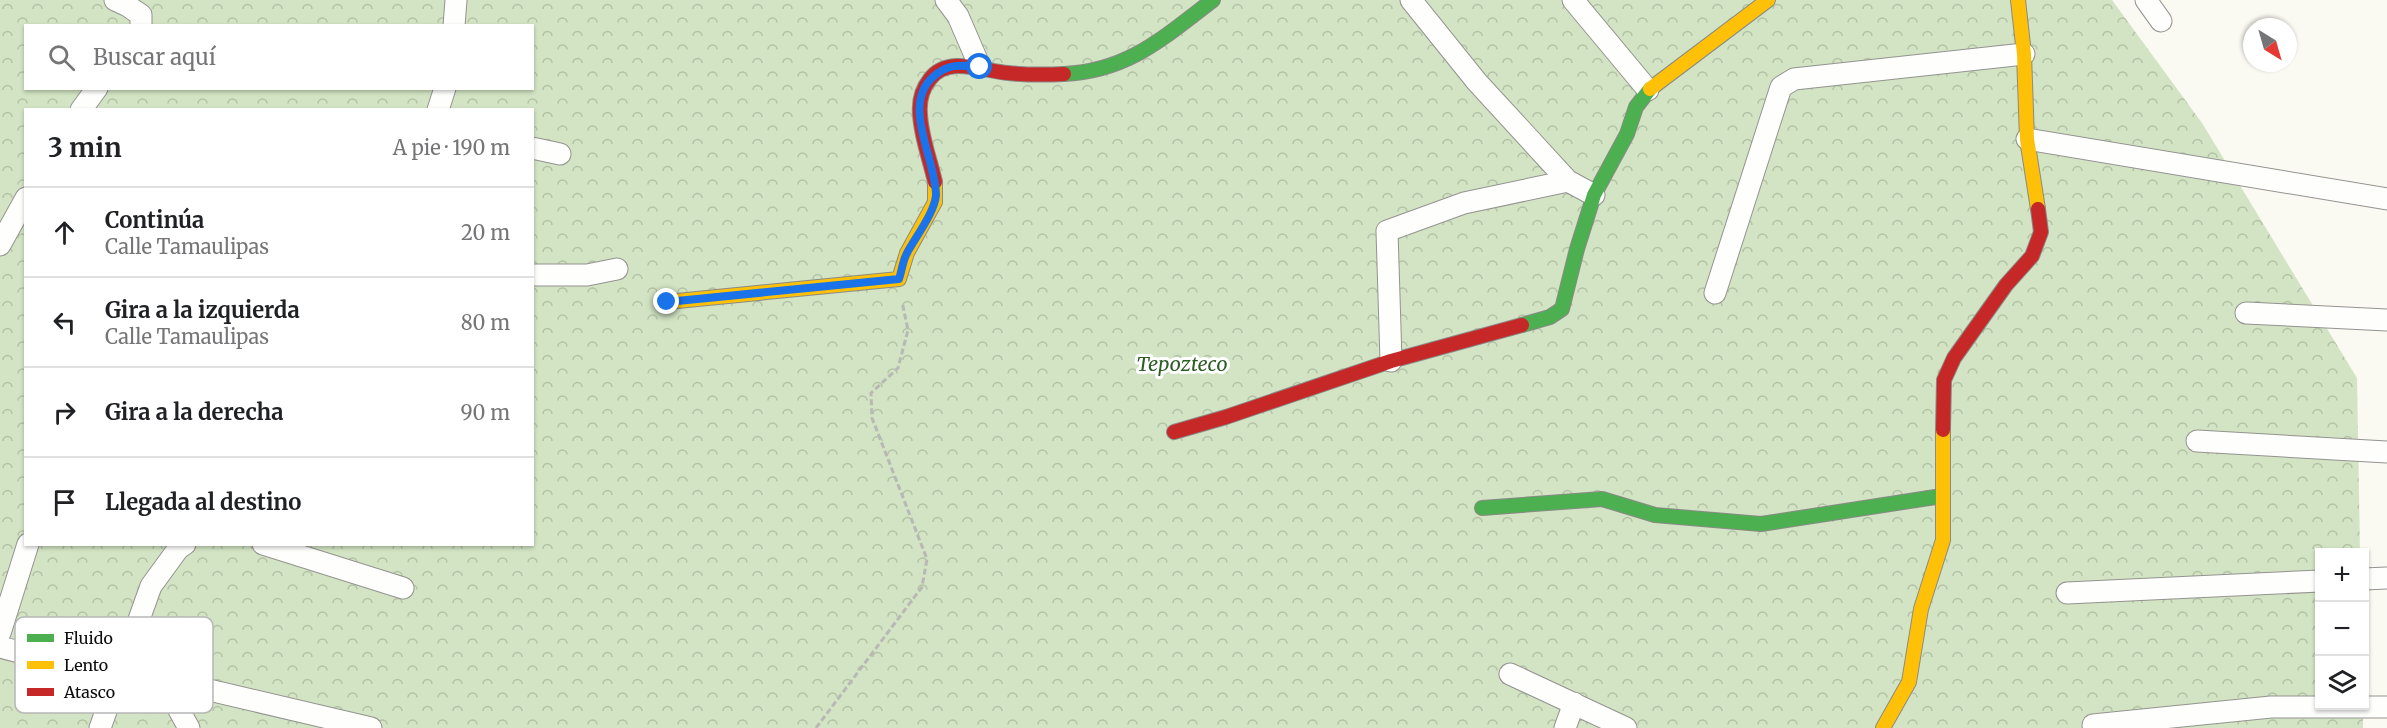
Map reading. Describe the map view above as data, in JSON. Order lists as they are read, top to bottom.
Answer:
{
  "parks": ["Tepozteco"],
  "legend": ["Fluido", "Lento", "Atasco"],
  "north": "bottom right",
  "page": {
    "search": "Buscar aquí",
    "heading": ["3 min", "A pie · 190 m"],
    "list": [
      ["Continúa", "Calle Tamaulipas", "20 m"],
      ["Gira a la izquierda", "Calle Tamaulipas", "80 m"],
      ["Gira a la derecha", "90 m"],
      "Llegada al destino"
    ],
    "map_buttons": ["+", "−"]
  }
}
